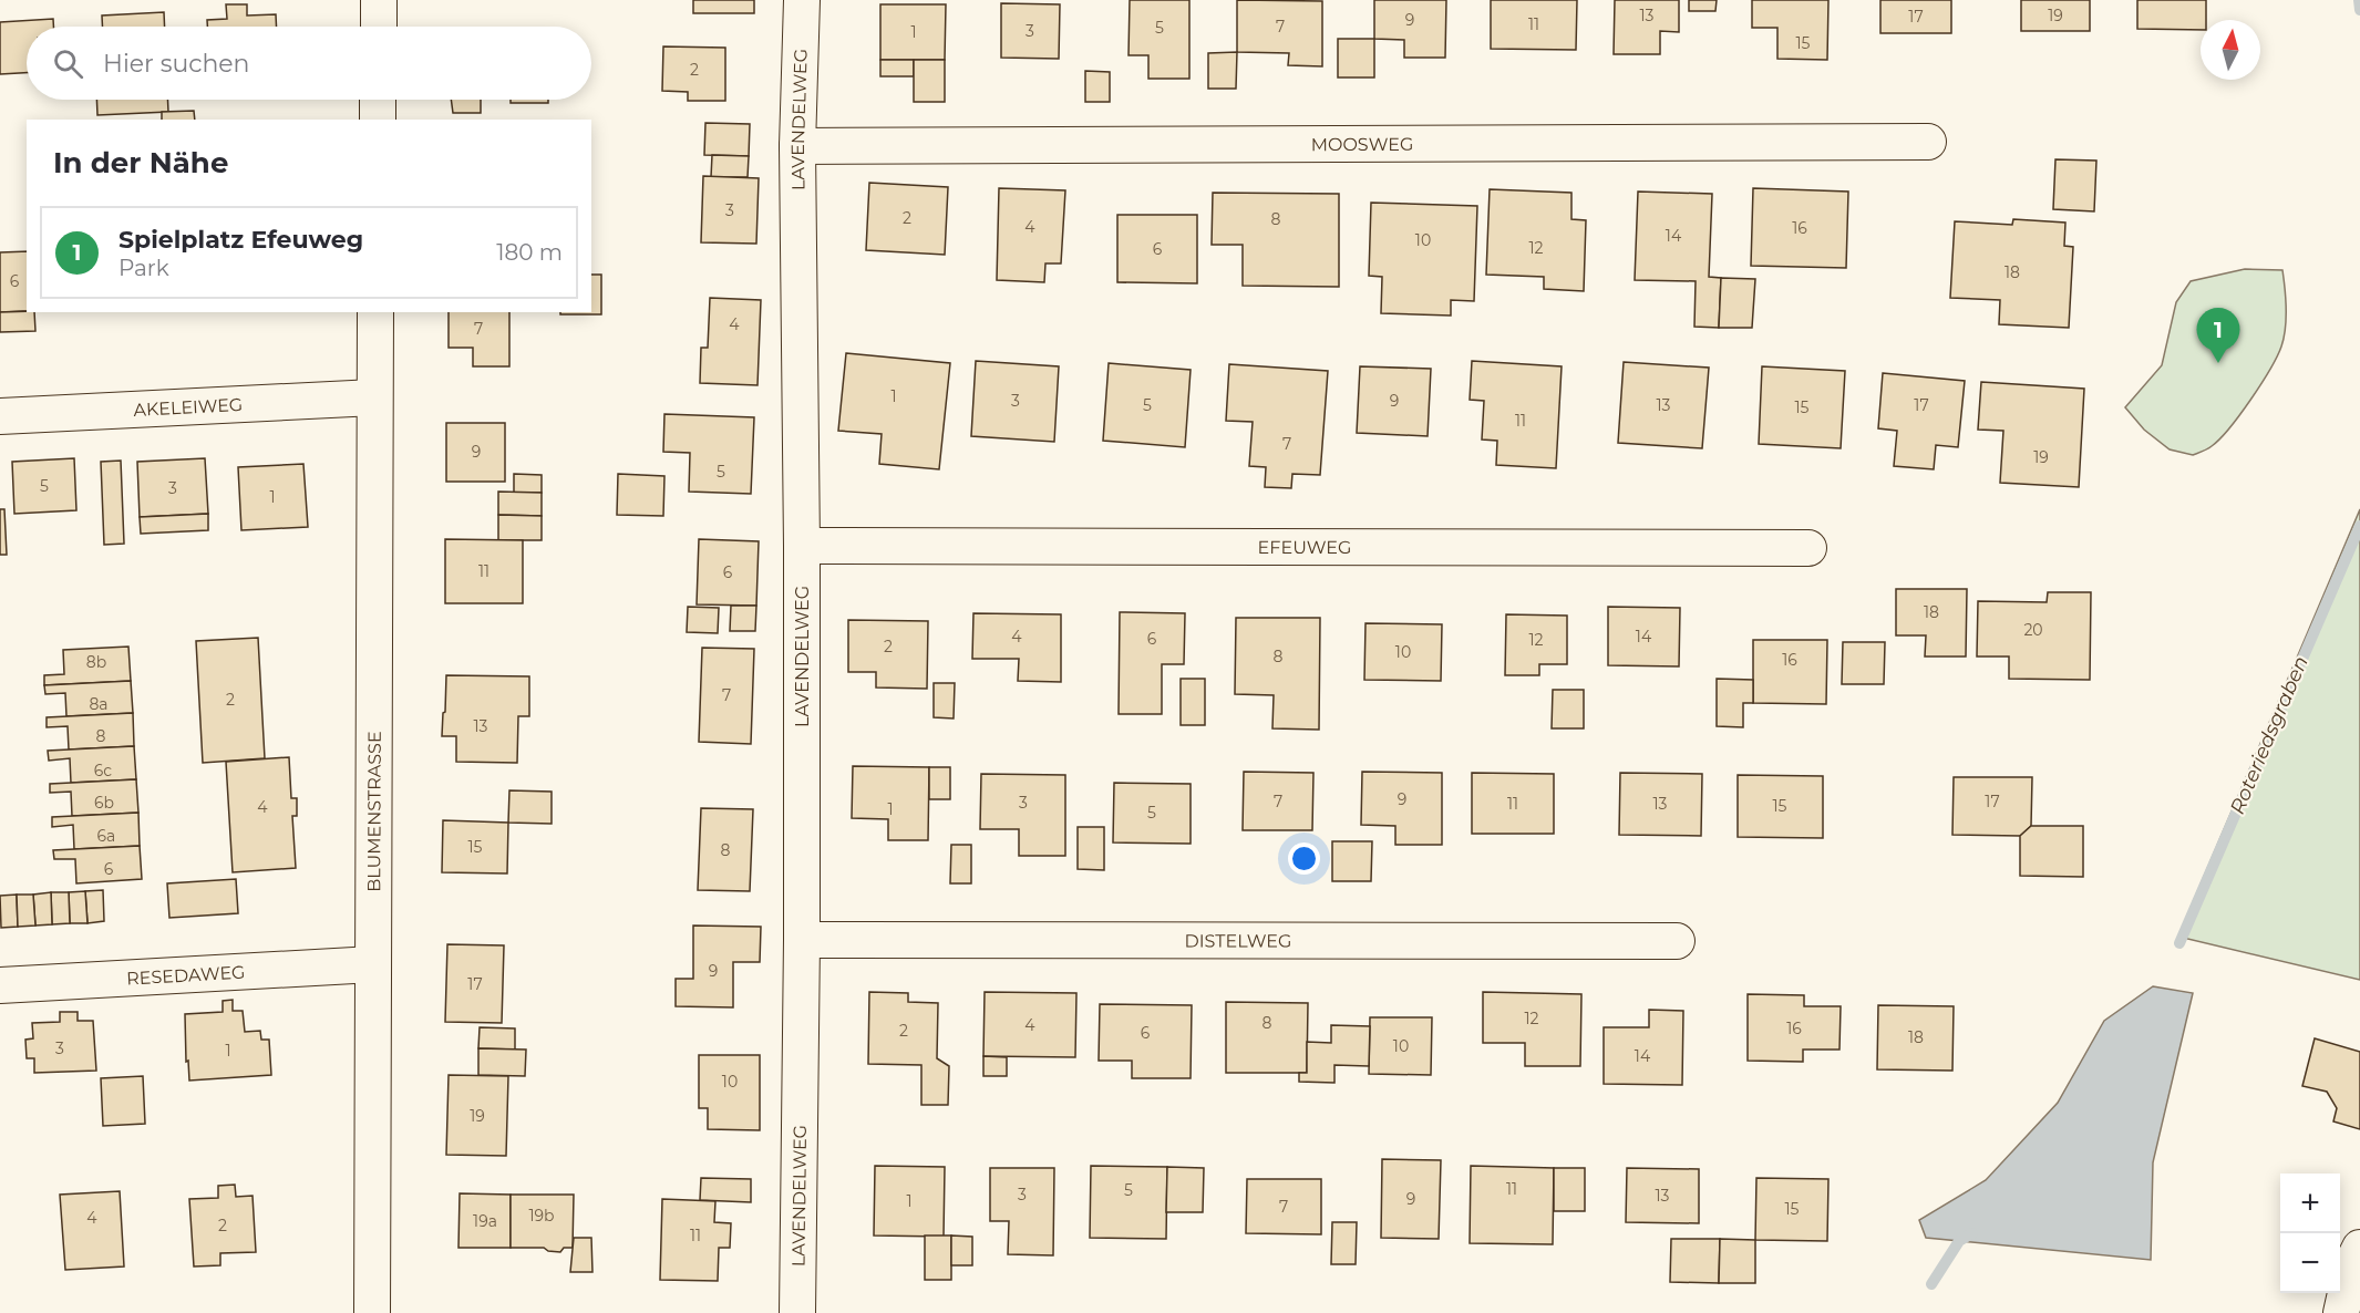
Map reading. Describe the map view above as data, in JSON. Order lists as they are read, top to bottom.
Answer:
{
  "streets": {
    "street": [
      "LAVENDELWEG",
      "MOOSWEG",
      "AKELEIWEG",
      "EFEUWEG",
      "BLUMENSTRASSE",
      "DISTELWEG",
      "RESEDAWEG"
    ]
  },
  "crossings": [
    ["LAVENDELWEG", "MOOSWEG"],
    ["LAVENDELWEG", "EFEUWEG"],
    ["LAVENDELWEG", "DISTELWEG"],
    ["AKELEIWEG", "BLUMENSTRASSE"],
    ["BLUMENSTRASSE", "RESEDAWEG"]
  ],
  "water": ["Roteriedsgraben"],
  "house_numbers": [
    "13",
    "19",
    "17",
    "9",
    "11",
    "7",
    "5",
    "3",
    "1",
    "15",
    "2",
    "3",
    "2",
    "8",
    "4",
    "16",
    "14",
    "10",
    "12",
    "6",
    "18",
    "6",
    "4",
    "7",
    "1",
    "3",
    "9",
    "5",
    "13",
    "17",
    "15",
    "11",
    "7",
    "9",
    "19",
    "5",
    "5",
    "3",
    "1",
    "11",
    "6",
    "18",
    "20",
    "4",
    "14",
    "6",
    "12",
    "2",
    "10",
    "8",
    "16",
    "8b",
    "7",
    "2",
    "8a",
    "13",
    "8",
    "6c",
    "9",
    "7",
    "17",
    "6b",
    "3",
    "11",
    "13",
    "15",
    "4",
    "1",
    "5",
    "6a",
    "15",
    "8",
    "6",
    "9",
    "17",
    "12",
    "8",
    "4",
    "16",
    "2",
    "6",
    "18",
    "10",
    "3",
    "1",
    "14",
    "10",
    "19",
    "11",
    "5",
    "3",
    "13",
    "9",
    "1",
    "7",
    "15",
    "19b",
    "4",
    "19a",
    "2",
    "11"
  ],
  "north": "top",
  "page": {
    "search": "Hier suchen",
    "heading": "In der Nähe",
    "list": [
      {
        "mark": "1",
        "name": "Spielplatz Efeuweg",
        "note": "Park",
        "value": "180 m"
      }
    ],
    "pins": "1",
    "map_buttons": ["+", "−"]
  }
}
